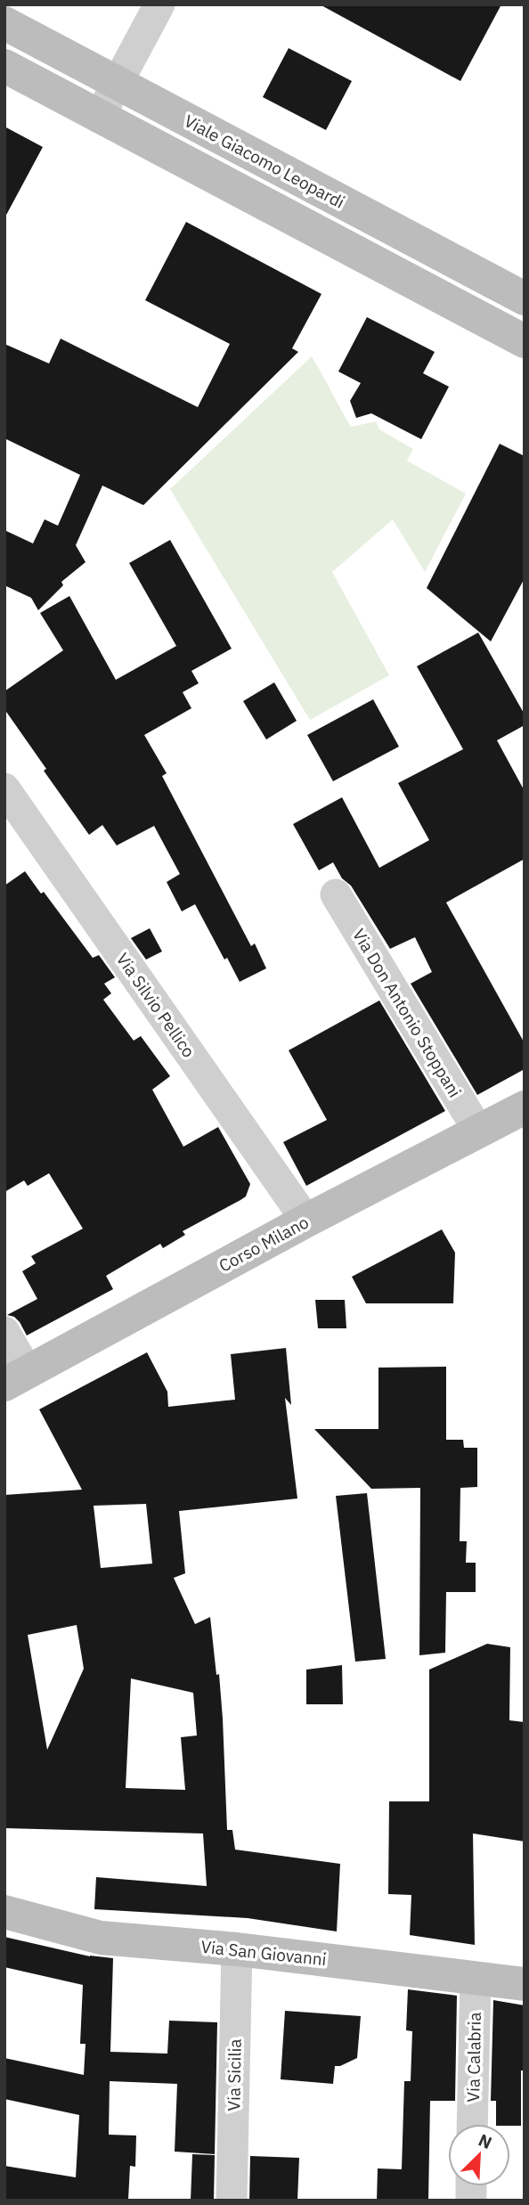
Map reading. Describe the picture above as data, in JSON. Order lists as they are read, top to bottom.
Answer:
{
  "streets": {
    "main road": ["Viale Giacomo Leopardi", "Corso Milano", "Via San Giovanni"],
    "street": [
      "Via Silvio Pellico",
      "Via Don Antonio Stoppani",
      "Via Calabria",
      "Via Sicilia"
    ]
  },
  "crossings": [
    ["Via Silvio Pellico", "Corso Milano"],
    ["Via Don Antonio Stoppani", "Corso Milano"],
    ["Via San Giovanni", "Via Calabria"],
    ["Via San Giovanni", "Via Sicilia"]
  ],
  "north": "top right"
}
